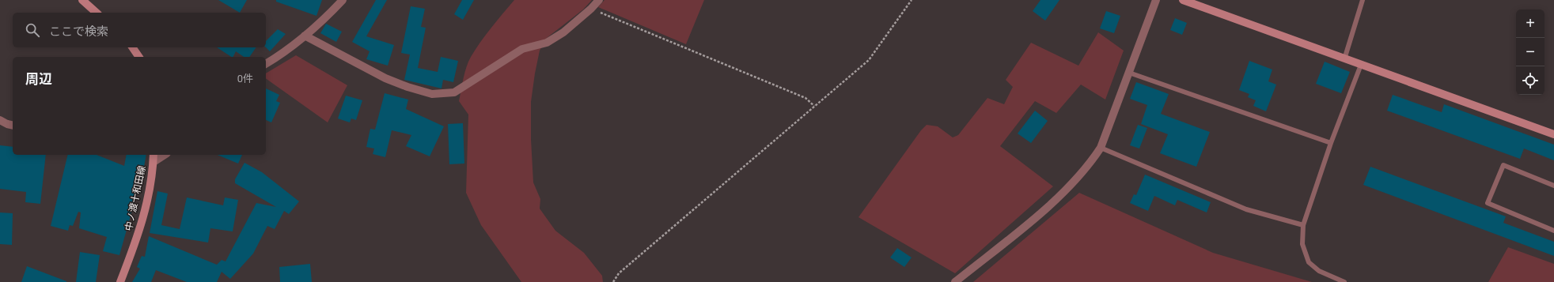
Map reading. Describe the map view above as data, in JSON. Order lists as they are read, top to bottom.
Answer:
{
  "streets": {
    "street": ["中ノ渡十和田線"]
  },
  "page": {
    "map_buttons": ["+", "−"],
    "search": "ここで検索",
    "heading": ["周辺", "0件"]
  }
}
